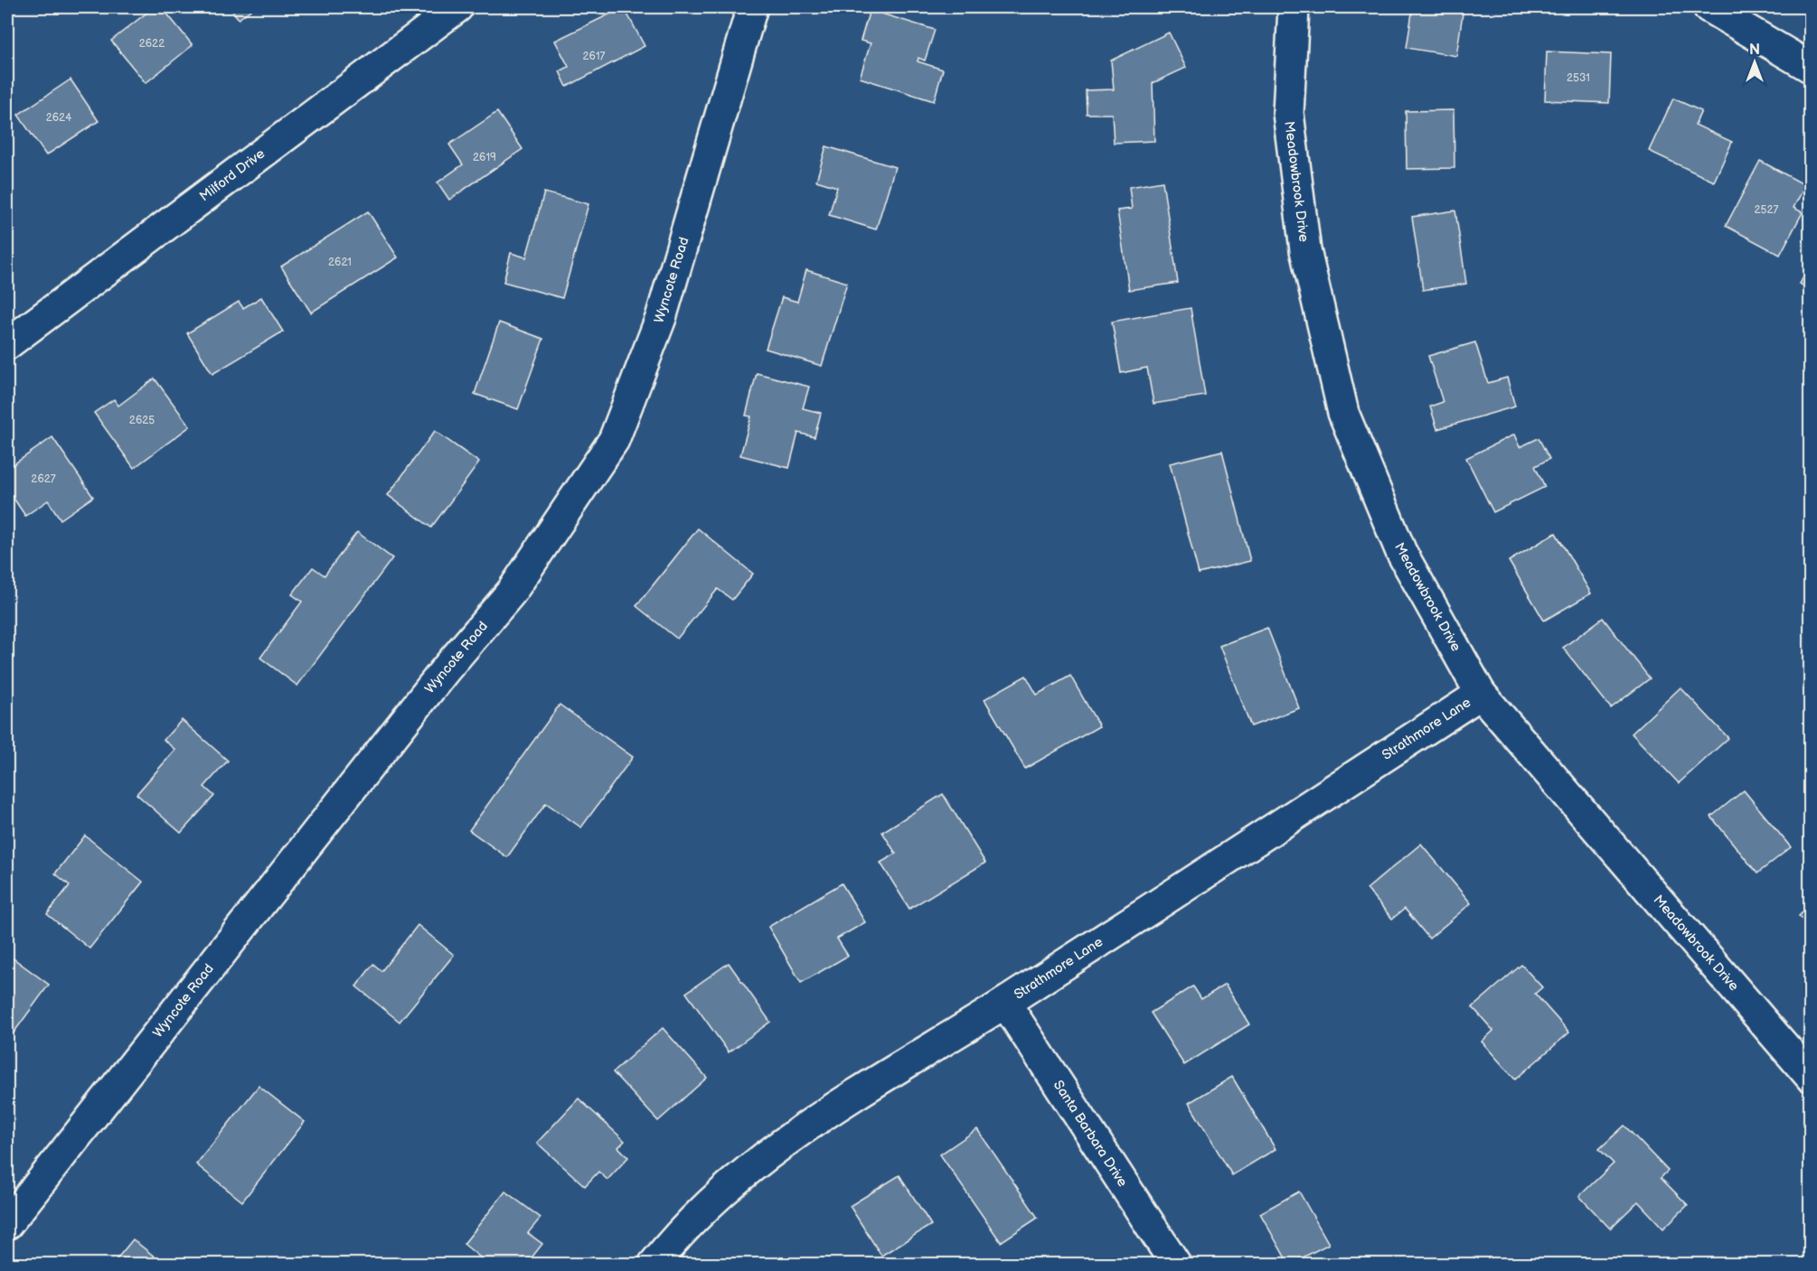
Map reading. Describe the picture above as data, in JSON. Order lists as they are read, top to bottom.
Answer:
{
  "streets": {
    "street": [
      "Milford Drive",
      "Meadowbrook Drive",
      "Wyncote Road",
      "Strathmore Lane",
      "Santa Barbara Drive"
    ]
  },
  "crossings": [
    ["Meadowbrook Drive", "Strathmore Lane"],
    ["Strathmore Lane", "Santa Barbara Drive"]
  ],
  "house_numbers": [
    "2622",
    "2617",
    "2531",
    "2624",
    "2619",
    "2527",
    "2621",
    "2625",
    "2627"
  ],
  "north": "top"
}
